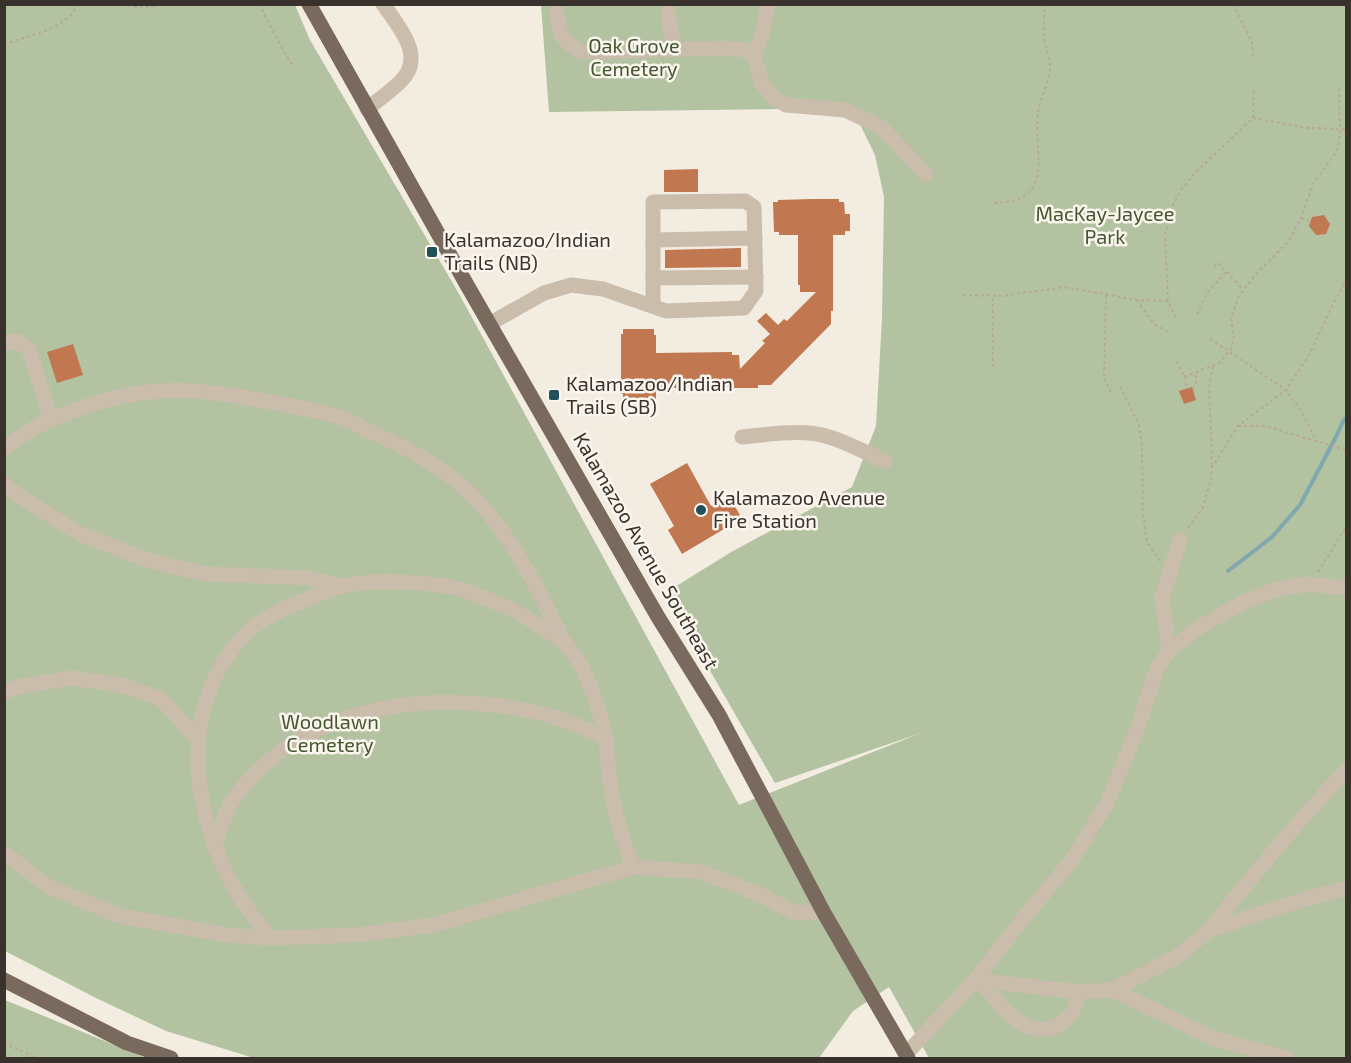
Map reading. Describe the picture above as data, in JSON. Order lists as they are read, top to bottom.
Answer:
{
  "streets": {
    "main road": ["Kalamazoo Avenue Southeast"]
  },
  "parks": ["Oak Grove Cemetery", "MacKay-Jaycee Park", "Woodlawn Cemetery"],
  "places": {
    "transit": ["Kalamazoo/Indian Trails (NB)", "Kalamazoo/Indian Trails (SB)"],
    "other": ["Kalamazoo Avenue Fire Station"]
  }
}
